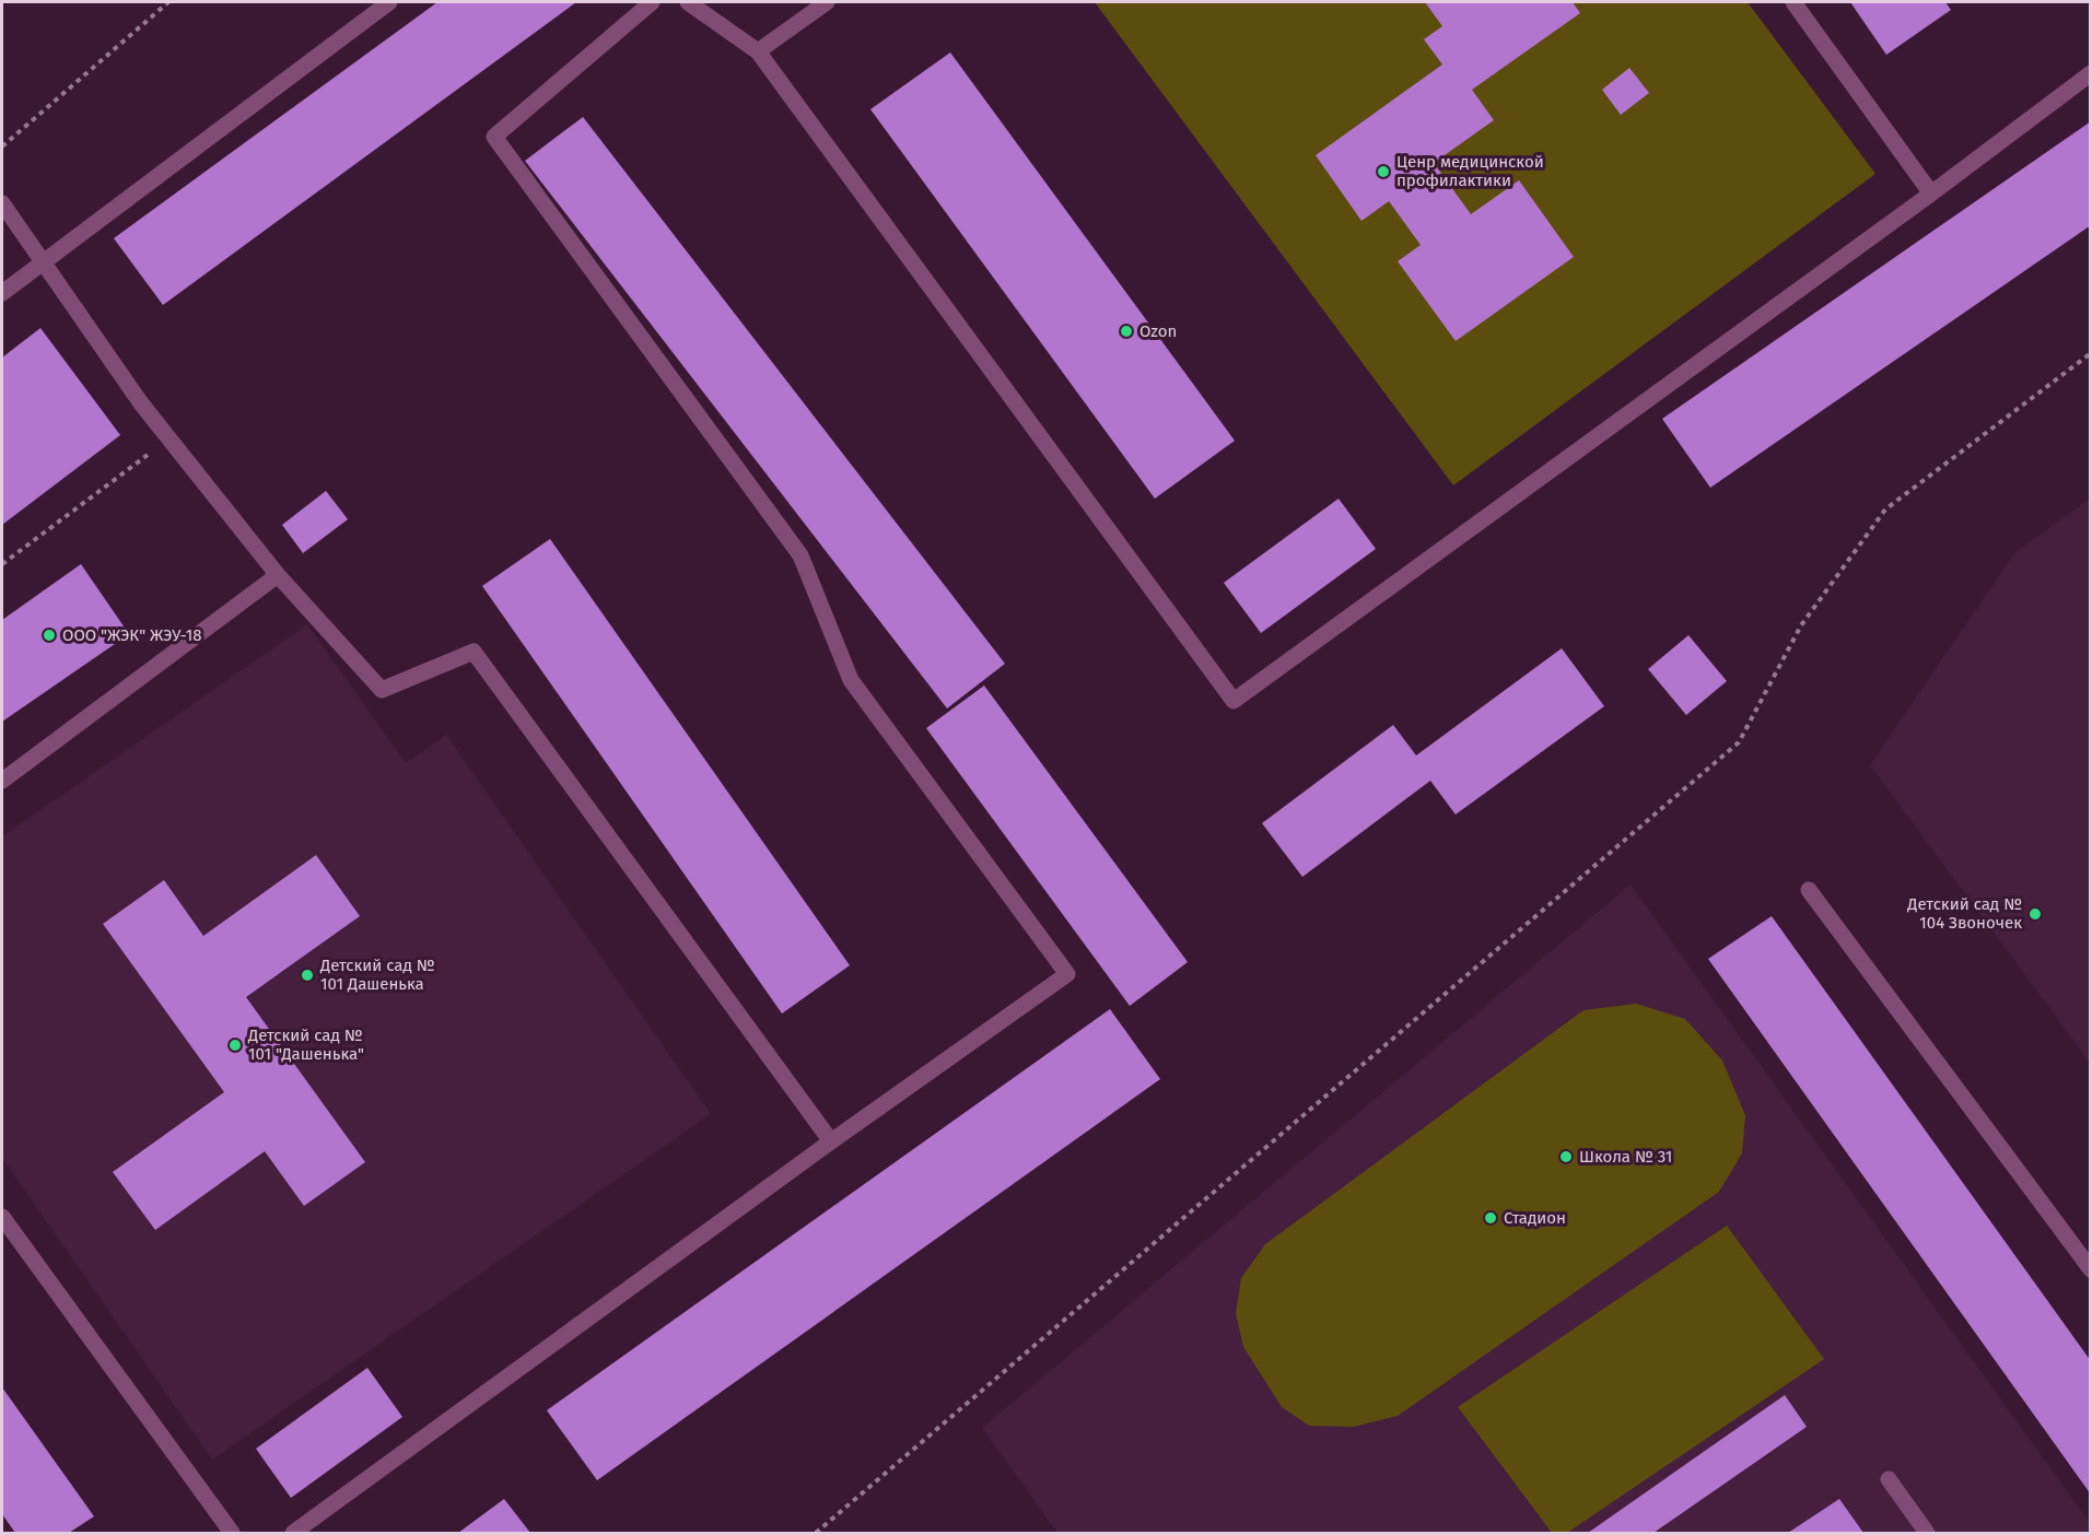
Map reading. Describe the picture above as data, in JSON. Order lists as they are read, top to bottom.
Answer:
{
  "places": [
    "Ценр медицинской профилактики",
    "Ozon",
    "ООО \"ЖЭК\" ЖЭУ-18",
    "Детский сад № 104 Звоночек",
    "Детский сад № 101 Дашенька",
    "Детский сад № 101 \"Дашенька\"",
    "Школа № 31",
    "Стадион"
  ]
}
